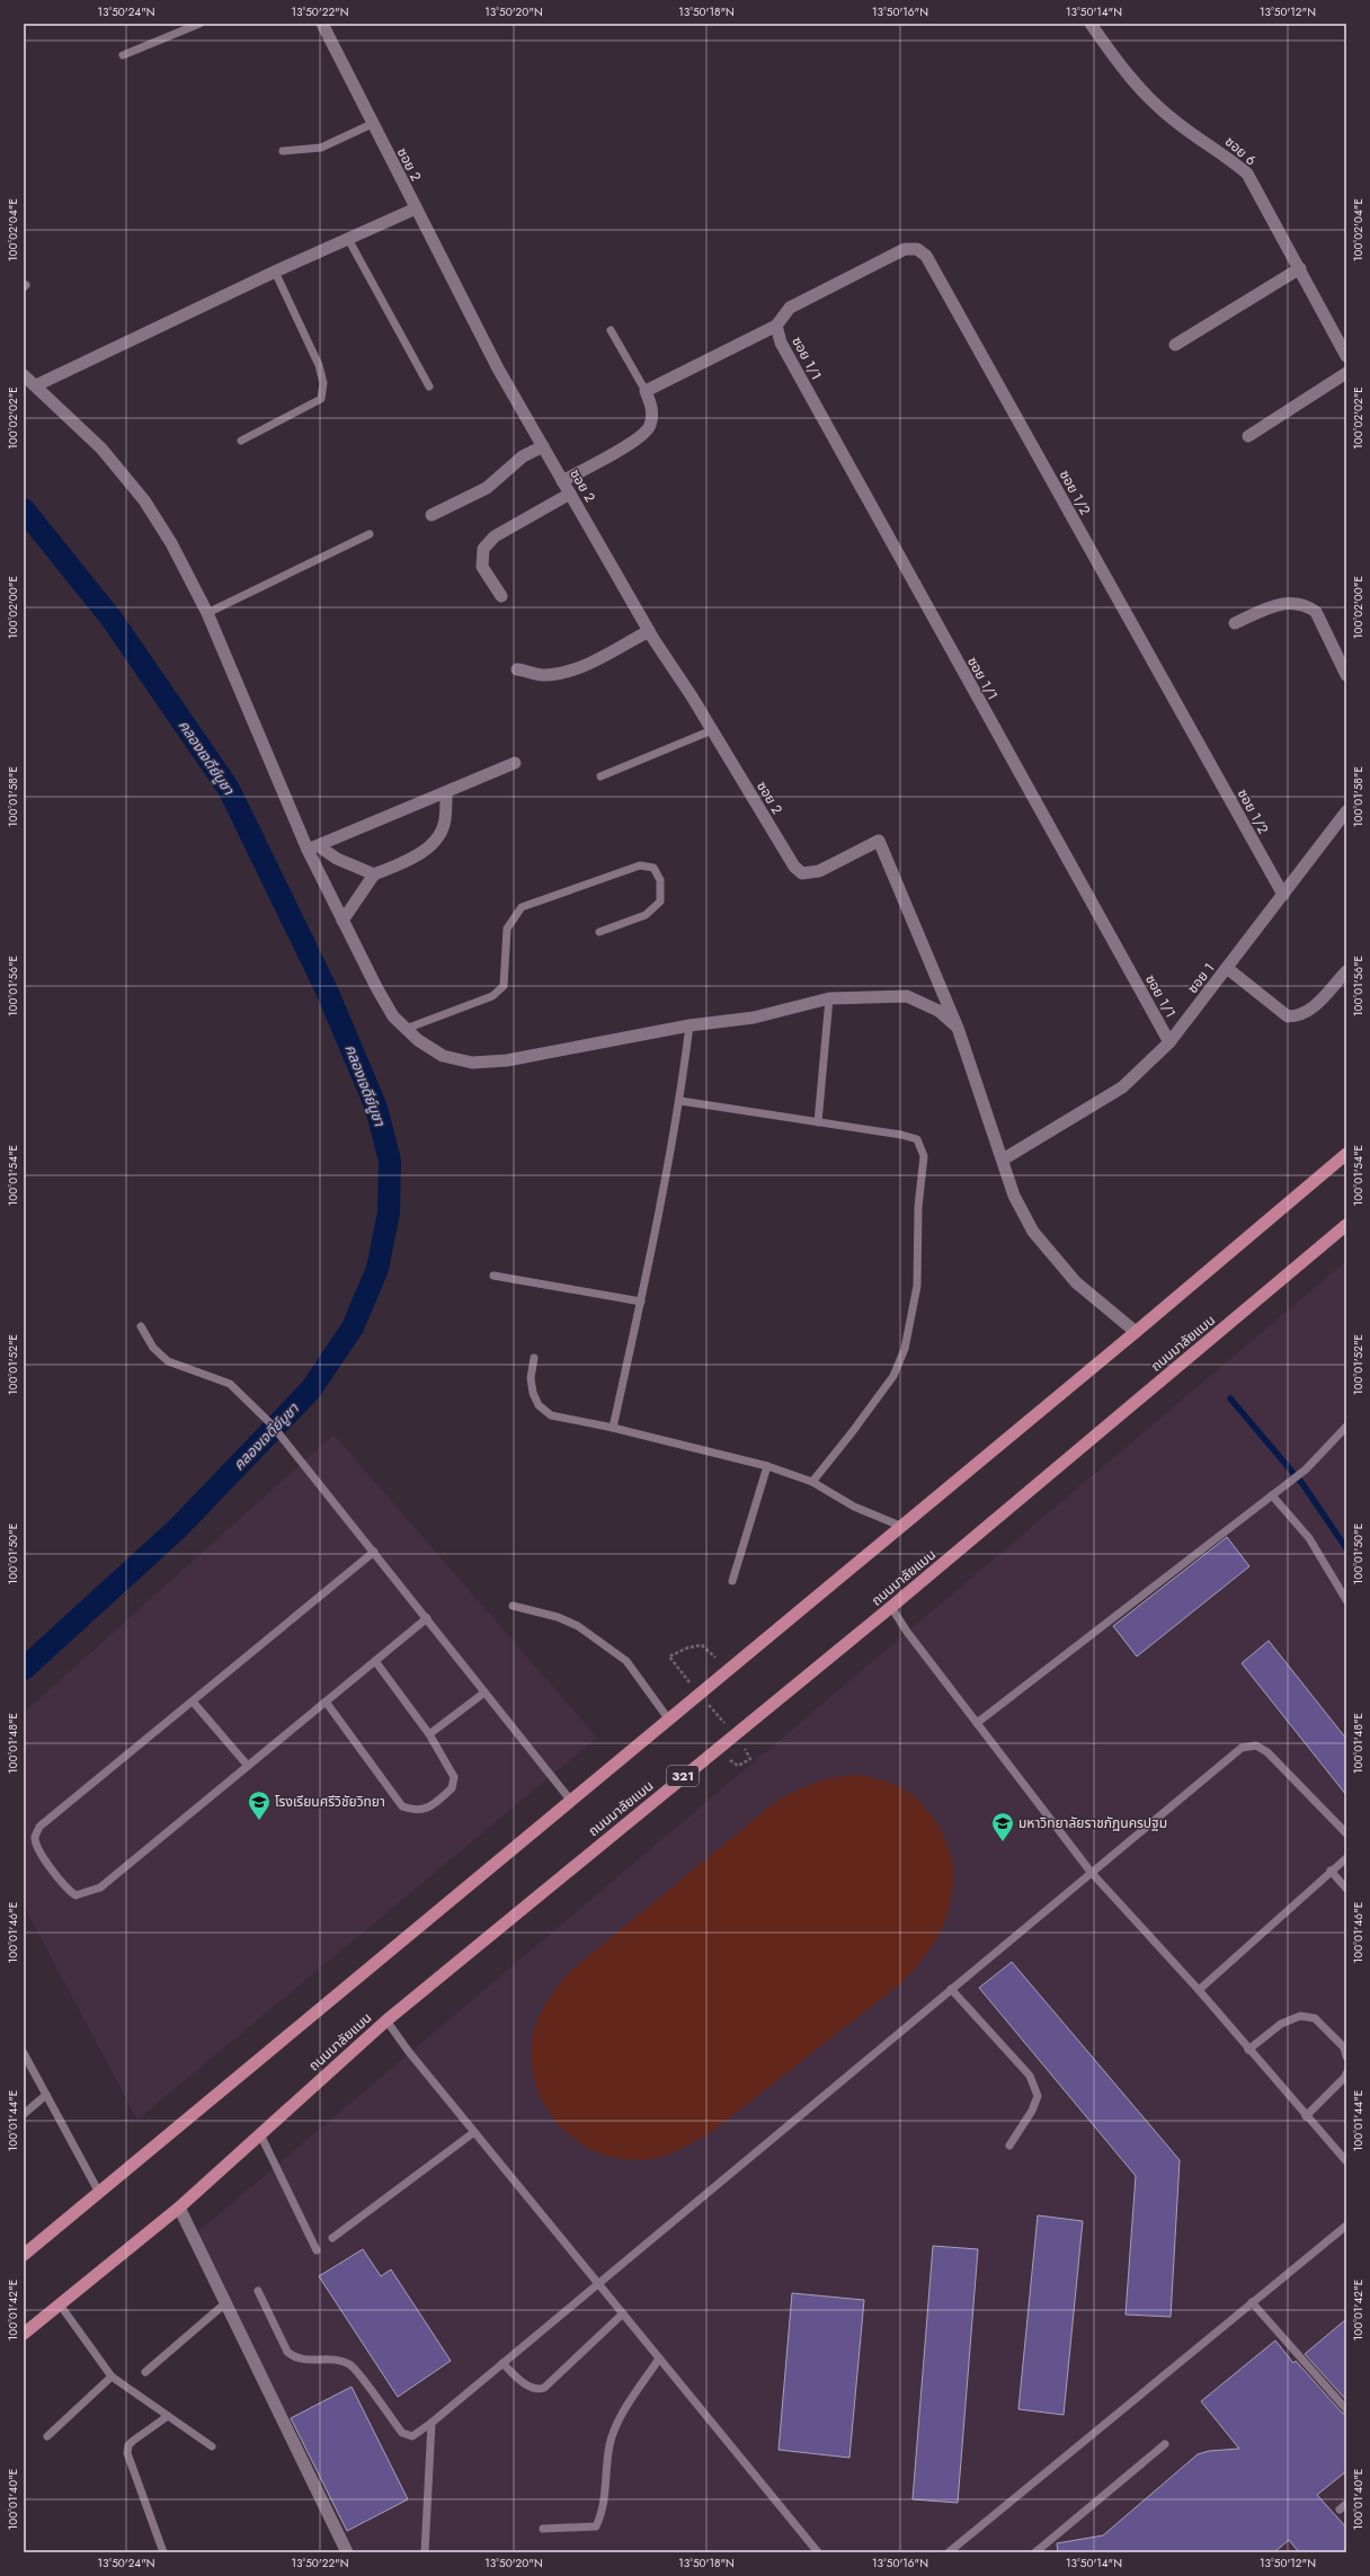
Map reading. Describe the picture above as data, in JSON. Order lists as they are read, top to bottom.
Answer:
{
  "streets": {
    "highway": ["ถนนมาลัยแมน", "321"],
    "street": [
      "ซอย 6",
      "ซอย 2",
      "ซอย 1/1",
      "ซอย 1/2",
      "ซอย 1"
    ]
  },
  "crossings": [
    ["ซอย 1/1", "ซอย 1/2"],
    ["ซอย 1/1", "ซอย 1"],
    ["ซอย 1/2", "ซอย 1"]
  ],
  "water": ["คลองเจดีย์บูชา"],
  "places": {
    "school or university": ["โรงเรียนศรีวิชัยวิทยา", "มหาวิทยาลัยราชภัฏนครปฐม"]
  },
  "coordinates": [
    "13°50'24\"N",
    "13°50'22\"N",
    "13°50'20\"N",
    "13°50'18\"N",
    "13°50'16\"N",
    "13°50'14\"N",
    "13°50'12\"N",
    "100°02'04\"E",
    "100°02'02\"E",
    "100°02'00\"E",
    "100°01'58\"E",
    "100°01'56\"E",
    "100°01'54\"E",
    "100°01'52\"E",
    "100°01'50\"E",
    "100°01'48\"E",
    "100°01'46\"E",
    "100°01'44\"E",
    "100°01'42\"E",
    "100°01'40\"E"
  ]
}
